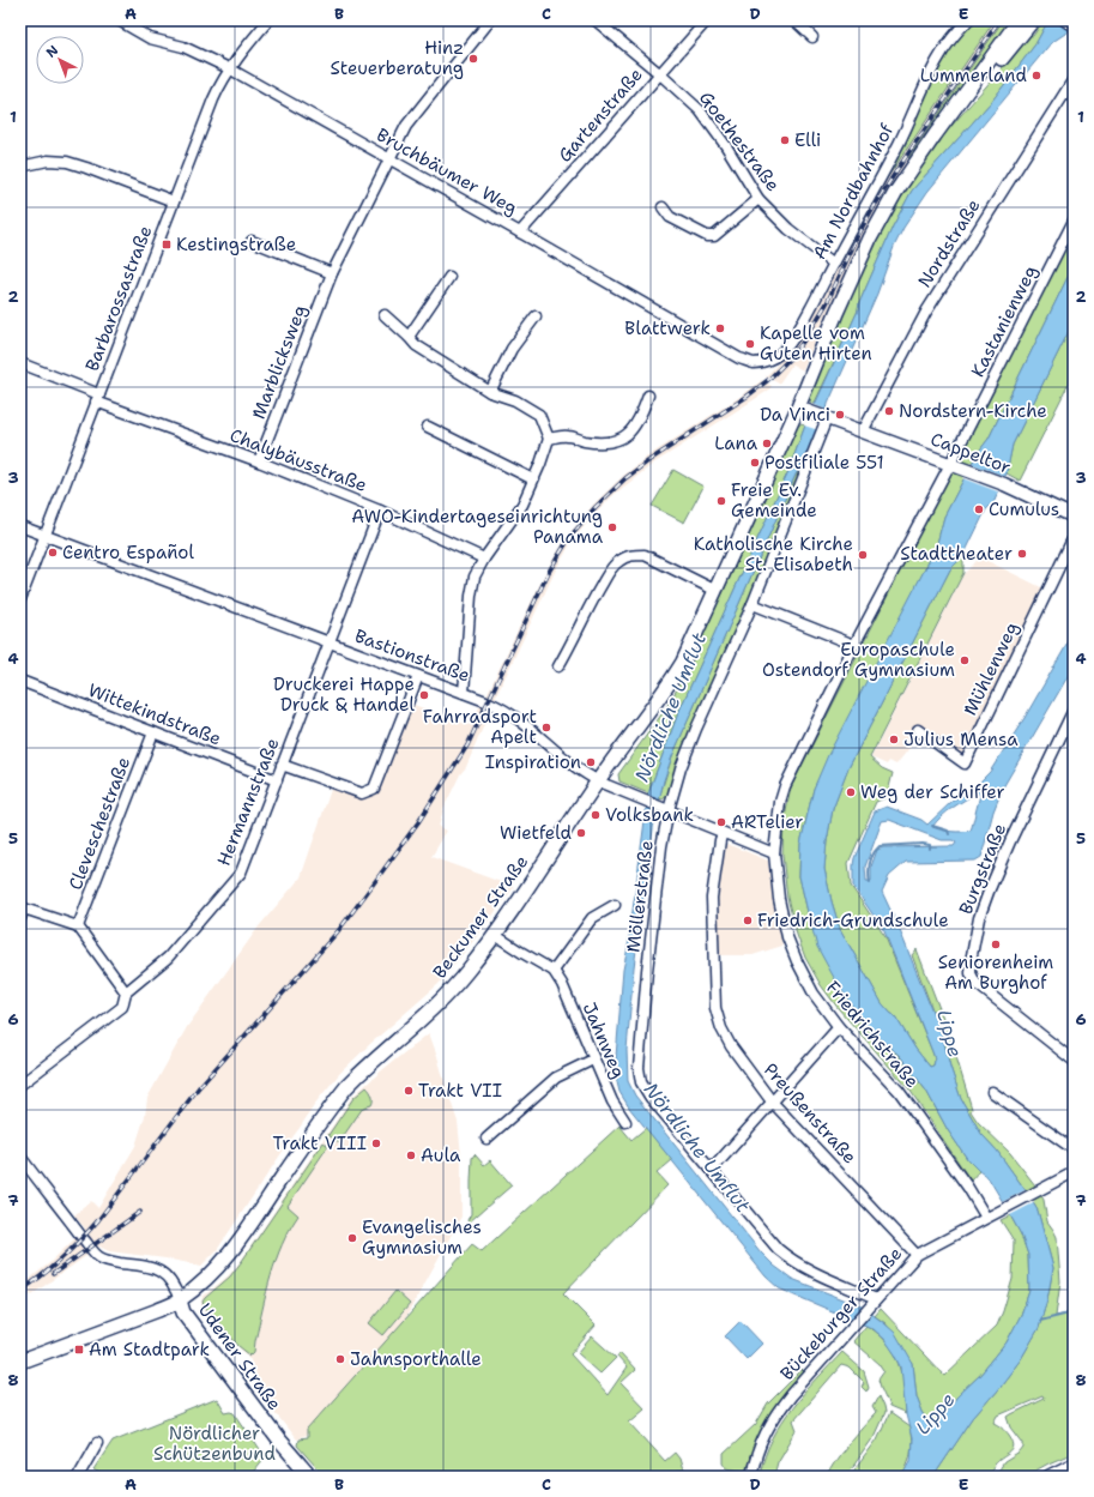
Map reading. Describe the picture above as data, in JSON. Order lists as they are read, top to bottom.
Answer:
{
  "streets": {
    "main road": ["Beckumer Straße", "Udener Straße"],
    "street": [
      "Gartenstraße",
      "Goethestraße",
      "Bruchbäumer Weg",
      "Am Nordbahnhof",
      "Nordstraße",
      "Barbarossastraße",
      "Kastanienweg",
      "Marblicksweg",
      "Cappeltor",
      "Chalybäusstraße",
      "Bastionstraße",
      "Mühlenweg",
      "Wittekindstraße",
      "Hermannstraße",
      "Cleveschestraße",
      "Burgstraße",
      "Möllerstraße",
      "Friedrichstraße",
      "Jahnweg",
      "Preußenstraße",
      "Bückeburger Straße"
    ]
  },
  "crossings": [
    ["Gartenstraße", "Goethestraße"],
    ["Gartenstraße", "Bruchbäumer Weg"],
    ["Goethestraße", "Am Nordbahnhof"],
    ["Bruchbäumer Weg", "Am Nordbahnhof"],
    ["Bruchbäumer Weg", "Barbarossastraße"],
    ["Bruchbäumer Weg", "Marblicksweg"],
    ["Nordstraße", "Cappeltor"],
    ["Barbarossastraße", "Chalybäusstraße"],
    ["Barbarossastraße", "Bastionstraße"],
    ["Kastanienweg", "Cappeltor"],
    ["Kastanienweg", "Friedrichstraße"],
    ["Marblicksweg", "Chalybäusstraße"],
    ["Cappeltor", "Möllerstraße"],
    ["Cappeltor", "Beckumer Straße"],
    ["Cappeltor", "Friedrichstraße"],
    ["Chalybäusstraße", "Hermannstraße"],
    ["Bastionstraße", "Hermannstraße"],
    ["Bastionstraße", "Möllerstraße"],
    ["Bastionstraße", "Beckumer Straße"],
    ["Bastionstraße", "Friedrichstraße"],
    ["Bastionstraße", "Preußenstraße"],
    ["Wittekindstraße", "Hermannstraße"],
    ["Wittekindstraße", "Cleveschestraße"],
    ["Möllerstraße", "Bückeburger Straße"],
    ["Beckumer Straße", "Udener Straße"],
    ["Friedrichstraße", "Bückeburger Straße"],
    ["Preußenstraße", "Bückeburger Straße"]
  ],
  "water": ["Nördliche Umflut", "Lippe"],
  "parks": ["Nördlicher Schützenbund"],
  "places": {
    "other": [
      "Hinz Steuerberatung",
      "Lummerland",
      "Elli",
      "Blattwerk",
      "Kapelle vom Guten Hirten",
      "Nordstern-Kirche",
      "Da Vinci",
      "Lana",
      "Postfiliale 551",
      "Freie Ev. Gemeinde",
      "Cumulus",
      "AWO-Kindertageseinrichtung Panama",
      "Centro Español",
      "Stadttheater",
      "Katholische Kirche St. Elisabeth",
      "Europaschule Ostendorf Gymnasium",
      "Druckerei Happe Druck & Handel",
      "Fahrradsport Apelt",
      "Julius Mensa",
      "Inspiration",
      "Weg der Schiffer",
      "Volksbank",
      "ARTelier",
      "Wietfeld",
      "Friedrich-Grundschule",
      "Seniorenheim Am Burghof",
      "Trakt VII",
      "Trakt VIII",
      "Aula",
      "Evangelisches Gymnasium",
      "Jahnsporthalle"
    ],
    "transit": ["Kestingstraße", "Am Stadtpark"]
  },
  "north": "top left",
  "grid": {
    "columns": [
      "A",
      "B",
      "C",
      "D",
      "E"
    ],
    "rows": [
      "1",
      "2",
      "3",
      "4",
      "5",
      "6",
      "7",
      "8"
    ]
  }
}
